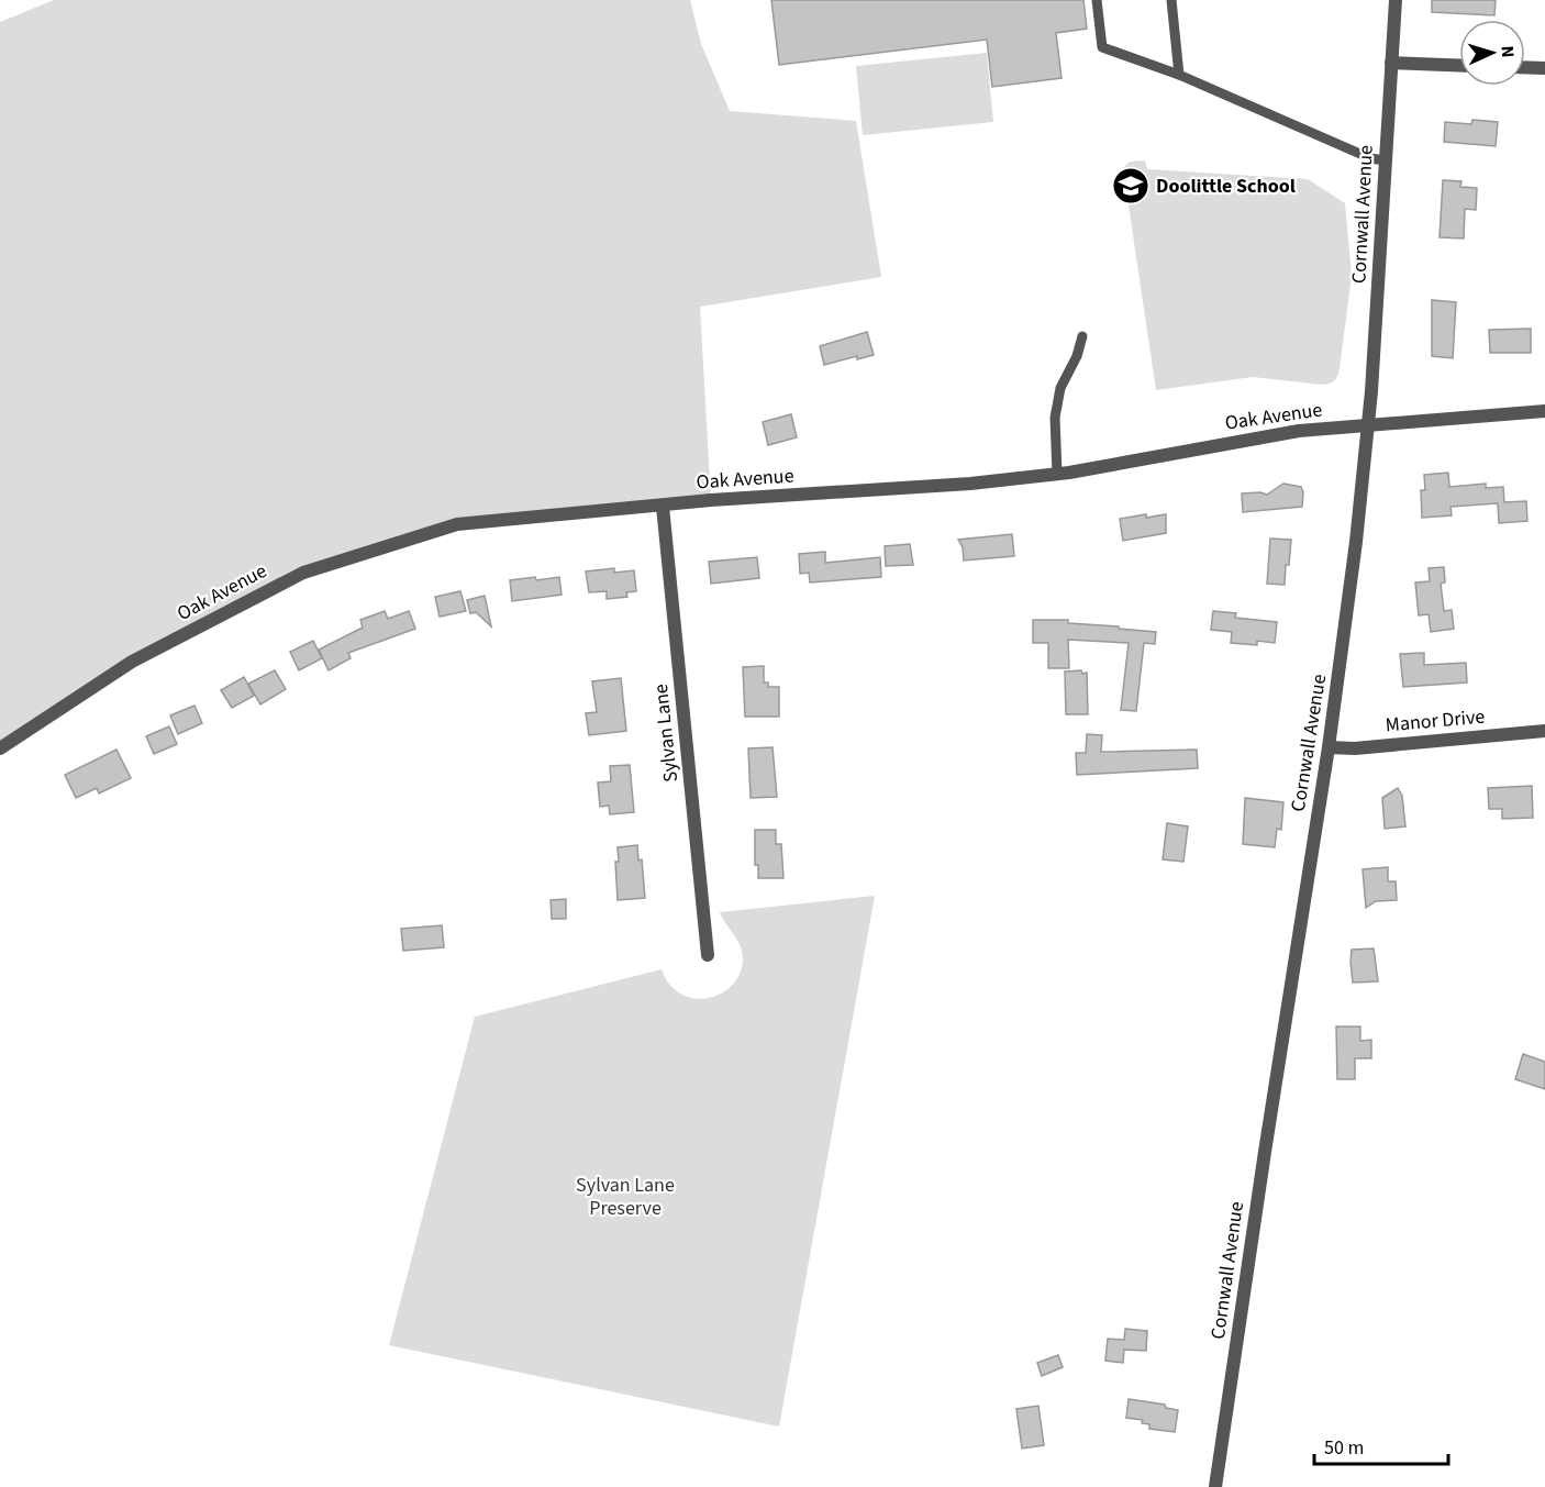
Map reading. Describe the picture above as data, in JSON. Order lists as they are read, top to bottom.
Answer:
{
  "streets": {
    "street": [
      "Cornwall Avenue",
      "Oak Avenue",
      "Manor Drive",
      "Sylvan Lane"
    ]
  },
  "crossings": [
    ["Cornwall Avenue", "Oak Avenue"],
    ["Cornwall Avenue", "Manor Drive"],
    ["Oak Avenue", "Sylvan Lane"]
  ],
  "parks": ["Sylvan Lane Preserve"],
  "places": {
    "school or university": ["Doolittle School"]
  },
  "scale_bar": "50 m",
  "north": "right"
}
